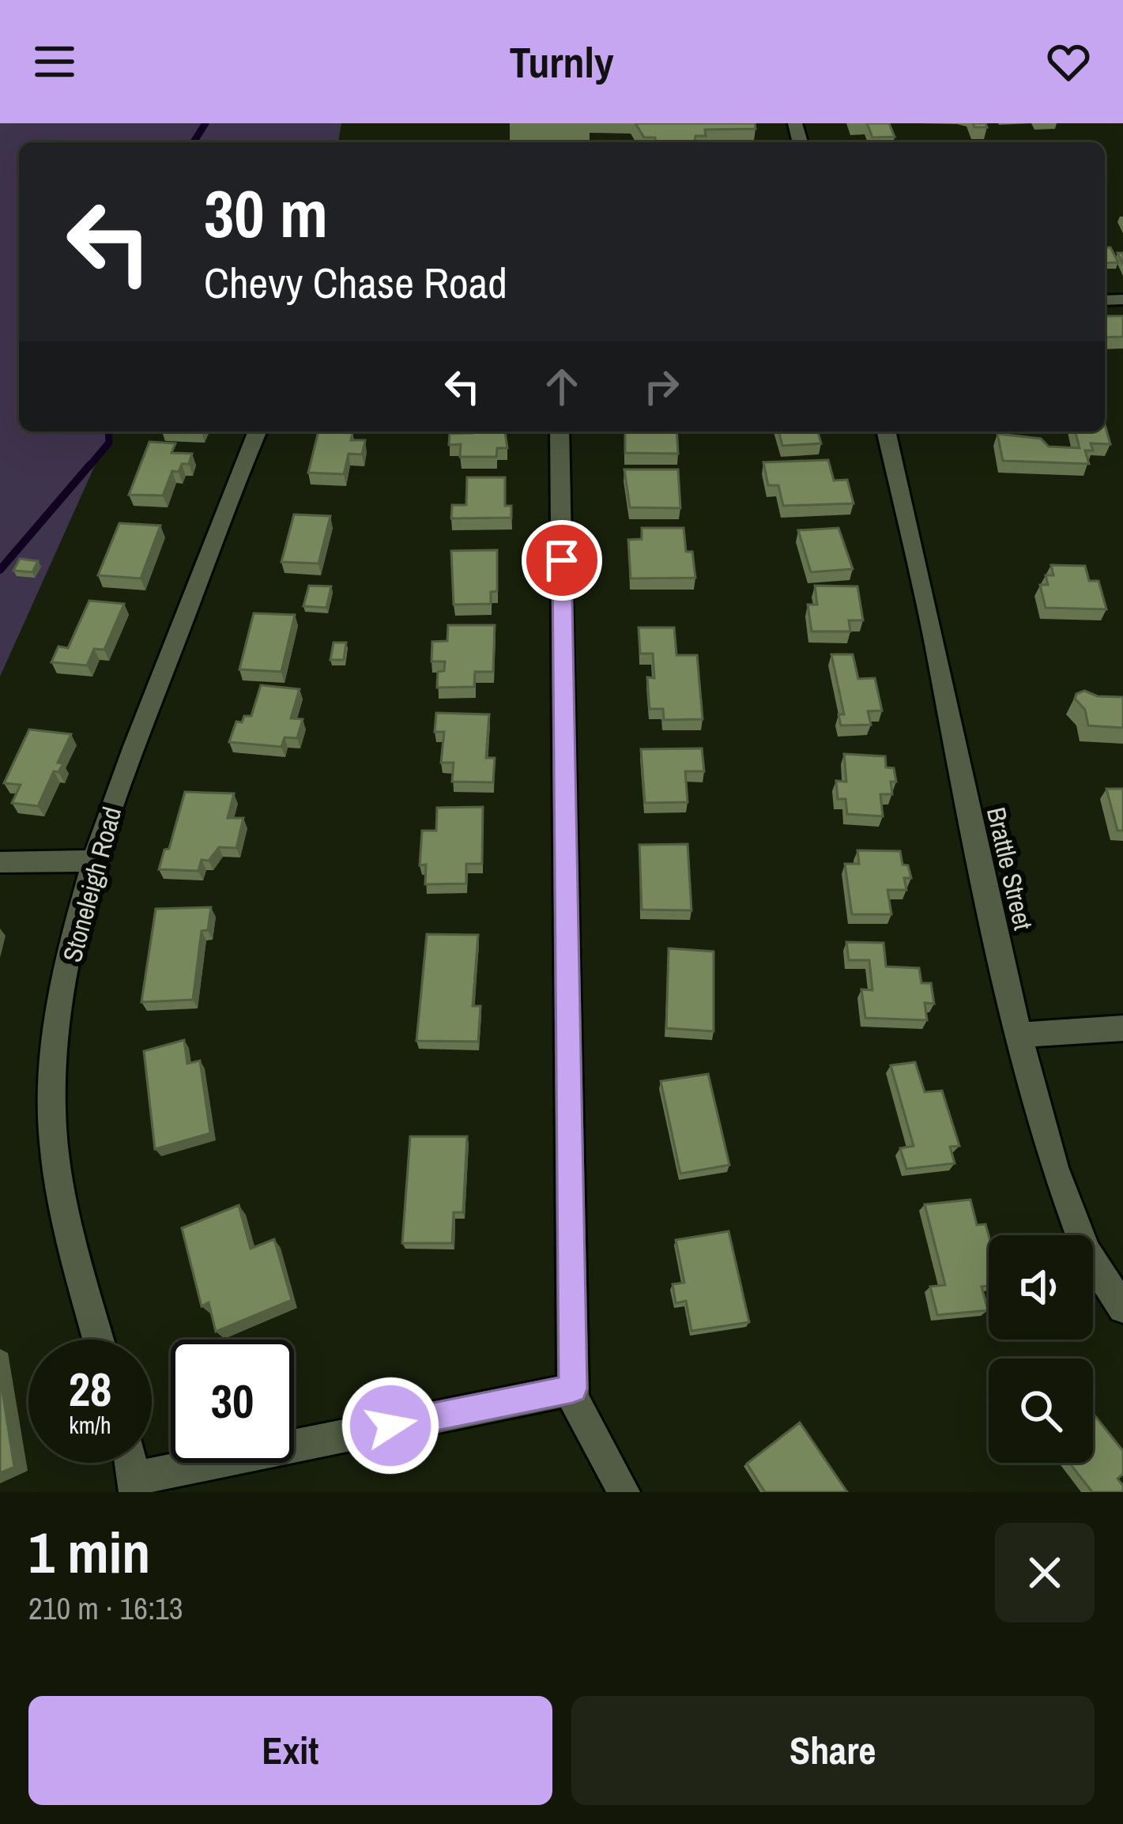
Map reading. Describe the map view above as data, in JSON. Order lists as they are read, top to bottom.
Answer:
{
  "streets": {
    "street": ["Brattle Street", "Stoneleigh Road"]
  },
  "page": {
    "header": "Turnly",
    "turn": ["30 m", "Chevy Chase Road"],
    "speed": "28 km/h",
    "limit": "30",
    "heading": ["1 min", "210 m · 16:13"],
    "buttons": ["Exit", "Share"]
  }
}
